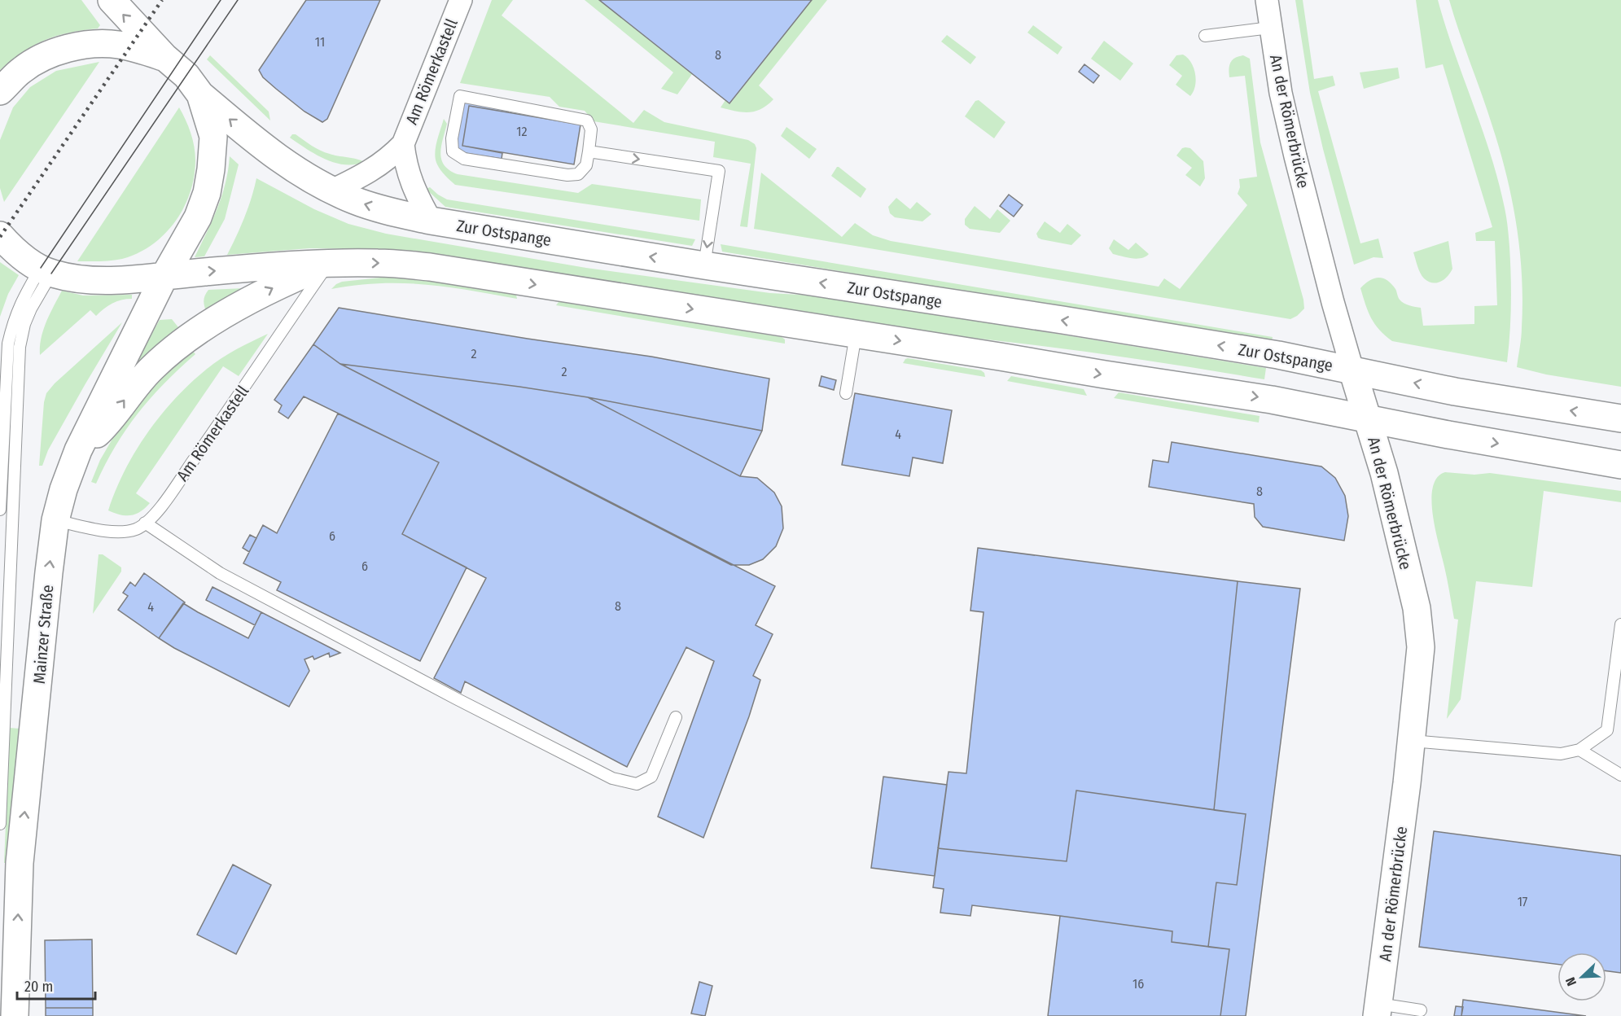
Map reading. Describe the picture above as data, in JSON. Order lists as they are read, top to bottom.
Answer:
{
  "streets": {
    "main road": ["An der Römerbrücke", "Zur Ostspange", "Mainzer Straße"],
    "street": ["Am Römerkastell"]
  },
  "crossings": [
    ["Am Römerkastell", "Zur Ostspange"],
    ["Am Römerkastell", "Mainzer Straße"],
    ["An der Römerbrücke", "Zur Ostspange"],
    ["Zur Ostspange", "Mainzer Straße"]
  ],
  "one_way": ["Mainzer Straße"],
  "house_numbers": [
    "11",
    "8",
    "12",
    "2",
    "2",
    "4",
    "8",
    "6",
    "6",
    "8",
    "4",
    "17",
    "16"
  ],
  "scale_bar": "20 m",
  "north": "bottom left"
}
